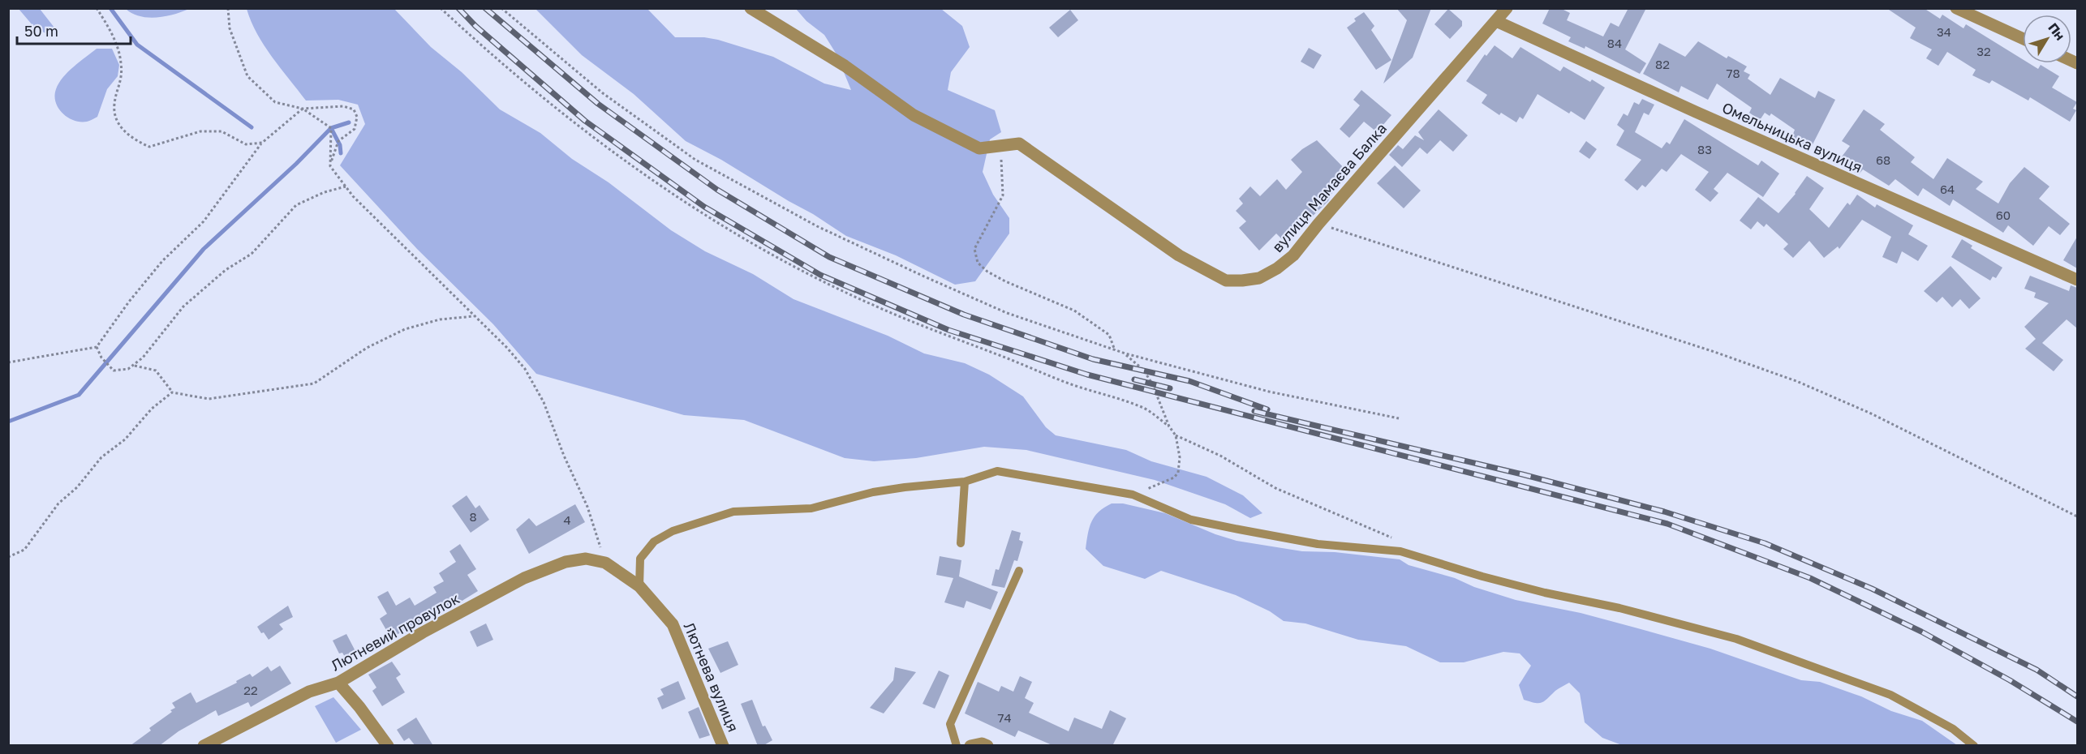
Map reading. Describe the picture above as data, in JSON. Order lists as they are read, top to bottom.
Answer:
{
  "streets": {
    "street": [
      "Омельницька вулиця",
      "вулиця Мамаєва Балка",
      "Лютневий провулок",
      "Лютнева вулиця"
    ]
  },
  "crossings": [
    ["Омельницька вулиця", "вулиця Мамаєва Балка"],
    ["Лютневий провулок", "Лютнева вулиця"]
  ],
  "house_numbers": [
    "34",
    "84",
    "32",
    "82",
    "78",
    "83",
    "68",
    "64",
    "60",
    "8",
    "4",
    "22",
    "74"
  ],
  "scale_bar": "50 m",
  "north": "top right"
}
